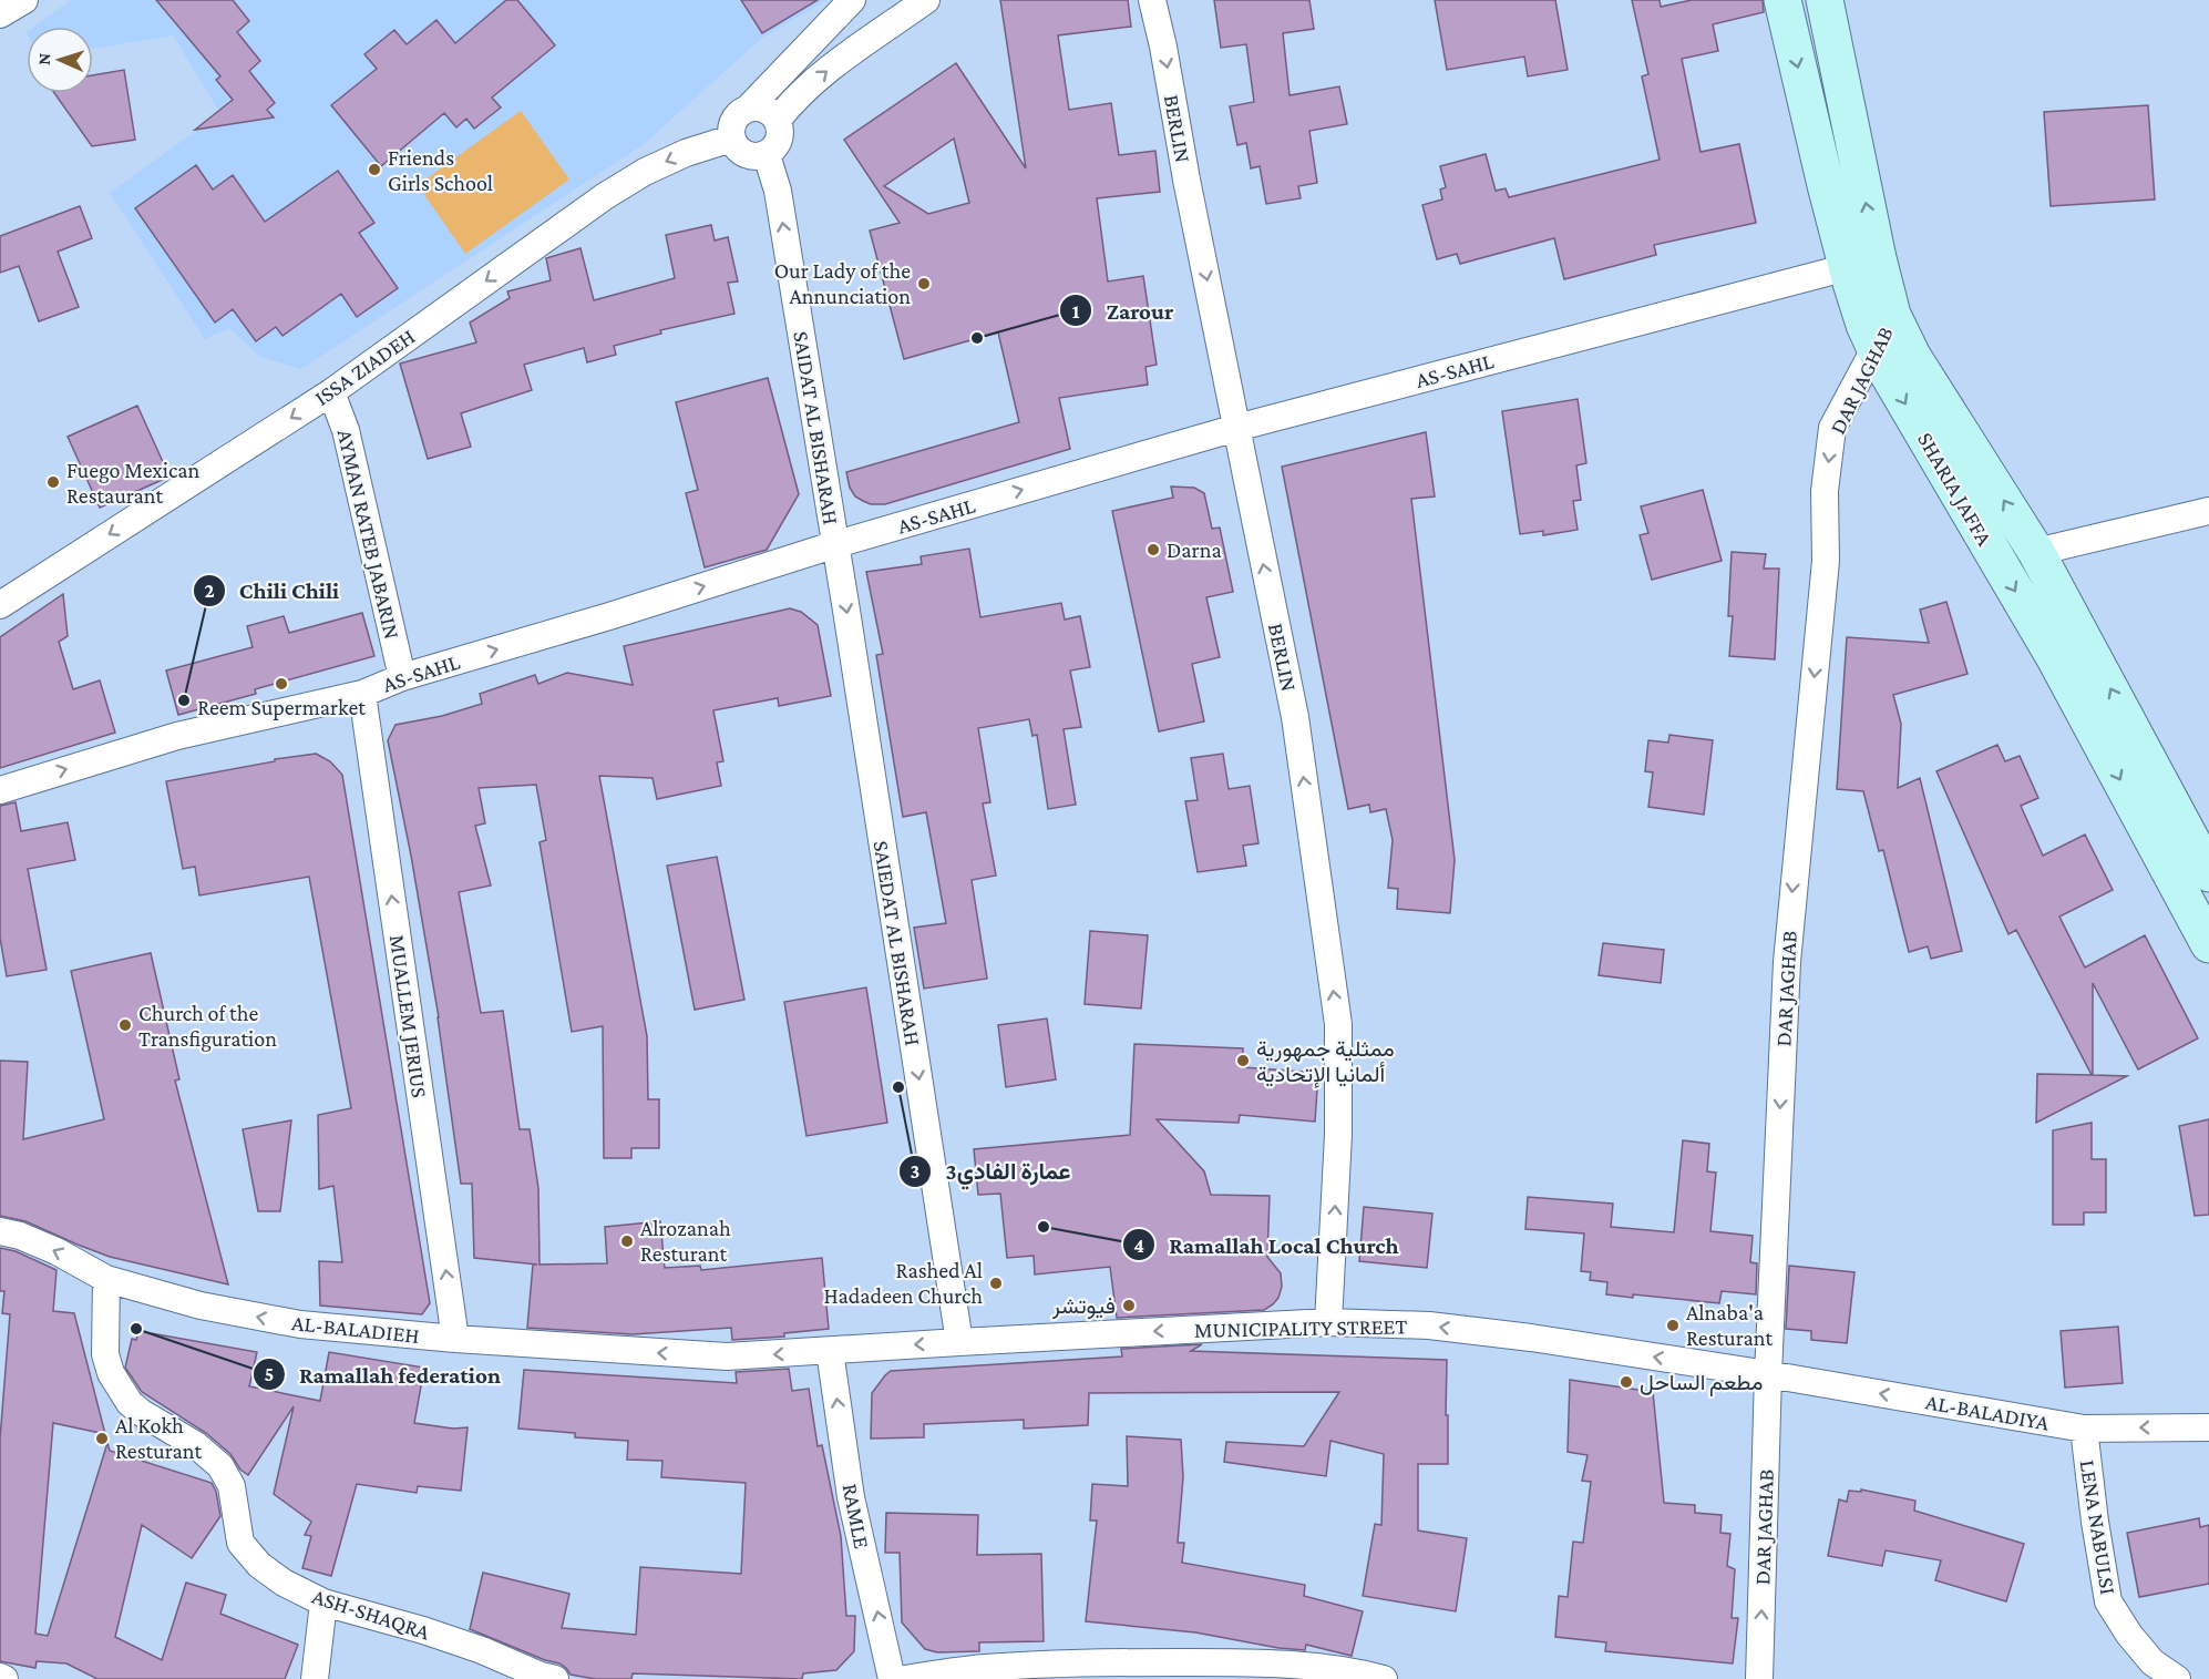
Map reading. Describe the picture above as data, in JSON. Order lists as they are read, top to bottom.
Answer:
{
  "streets": {
    "main road": ["SHARIA JAFFA"],
    "street": [
      "BERLIN",
      "ISSA ZIADEH",
      "AS-SAHL",
      "DAR JAGHAB",
      "SAIDAT AL BISHARAH",
      "AYMAN RATEB JABARIN",
      "SAIEDAT AL BISHARAH",
      "MUALLEM JERIUS",
      "MUNICIPALITY STREET",
      "AL-BALADIEH",
      "AL-BALADIYA",
      "RAMLE",
      "LENA NABULSI",
      "ASH-SHAQRA"
    ]
  },
  "crossings": [
    ["BERLIN", "AS-SAHL"],
    ["BERLIN", "MUNICIPALITY STREET"],
    ["ISSA ZIADEH", "SAIDAT AL BISHARAH"],
    ["ISSA ZIADEH", "AYMAN RATEB JABARIN"],
    ["AS-SAHL", "SAIDAT AL BISHARAH"],
    ["AS-SAHL", "SHARIA JAFFA"],
    ["AS-SAHL", "AYMAN RATEB JABARIN"],
    ["AS-SAHL", "SAIEDAT AL BISHARAH"],
    ["AS-SAHL", "MUALLEM JERIUS"],
    ["DAR JAGHAB", "SHARIA JAFFA"],
    ["DAR JAGHAB", "MUNICIPALITY STREET"],
    ["DAR JAGHAB", "AL-BALADIYA"],
    ["SAIDAT AL BISHARAH", "SAIEDAT AL BISHARAH"],
    ["SAIEDAT AL BISHARAH", "MUNICIPALITY STREET"],
    ["MUALLEM JERIUS", "AL-BALADIEH"],
    ["MUNICIPALITY STREET", "AL-BALADIEH"],
    ["MUNICIPALITY STREET", "AL-BALADIYA"],
    ["MUNICIPALITY STREET", "RAMLE"],
    ["AL-BALADIEH", "RAMLE"],
    ["AL-BALADIEH", "ASH-SHAQRA"],
    ["AL-BALADIYA", "LENA NABULSI"]
  ],
  "one_way": [
    "ISSA ZIADEH",
    "AS-SAHL",
    "SAIDAT AL BISHARAH",
    "SAIEDAT AL BISHARAH",
    "MUALLEM JERIUS",
    "MUNICIPALITY STREET",
    "AL-BALADIEH",
    "AL-BALADIYA",
    "RAMLE"
  ],
  "places": [
    "Friends Girls School",
    "Our Lady of the Annunciation",
    "Zarour",
    "Fuego Mexican Restaurant",
    "Darna",
    "Reem Supermarket",
    "Chili Chili",
    "Church of the Transfiguration",
    "ممثلية جمهورية ألمانيا الإتحادية",
    "عمارة الفادي3",
    "Ramallah Local Church",
    "Alrozanah Resturant",
    "Rashed Al Hadadeen Church",
    "فيوتشر",
    "Alnaba'a Resturant",
    "Ramallah federation",
    "مطعم الساحل",
    "Al Kokh Resturant"
  ],
  "north": "left"
}
